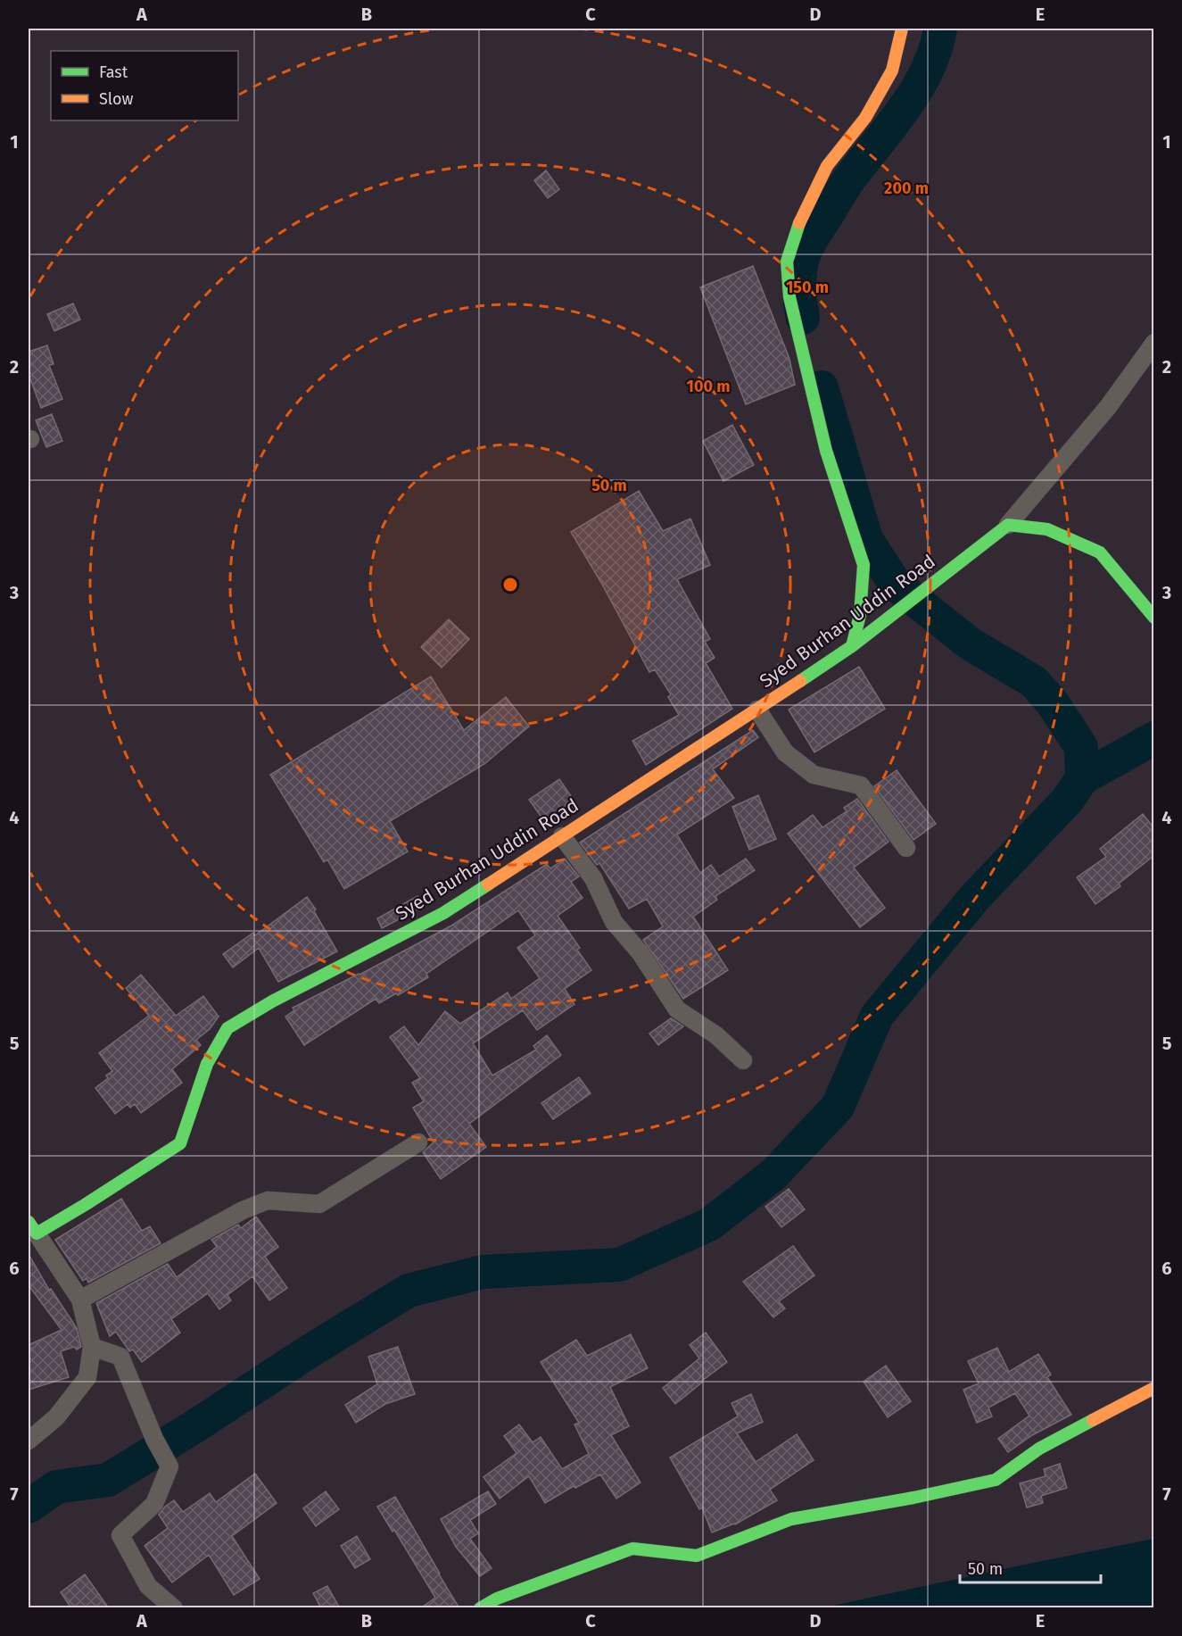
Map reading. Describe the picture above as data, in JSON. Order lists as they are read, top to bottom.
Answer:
{
  "streets": {
    "street": ["Syed Burhan Uddin Road"]
  },
  "legend": ["Fast", "Slow"],
  "scale_bar": "50 m",
  "grid": {
    "columns": [
      "A",
      "B",
      "C",
      "D",
      "E"
    ],
    "rows": [
      "1",
      "2",
      "3",
      "4",
      "5",
      "6",
      "7"
    ]
  },
  "rings": [
    "200 m",
    "150 m",
    "100 m",
    "50 m"
  ]
}
